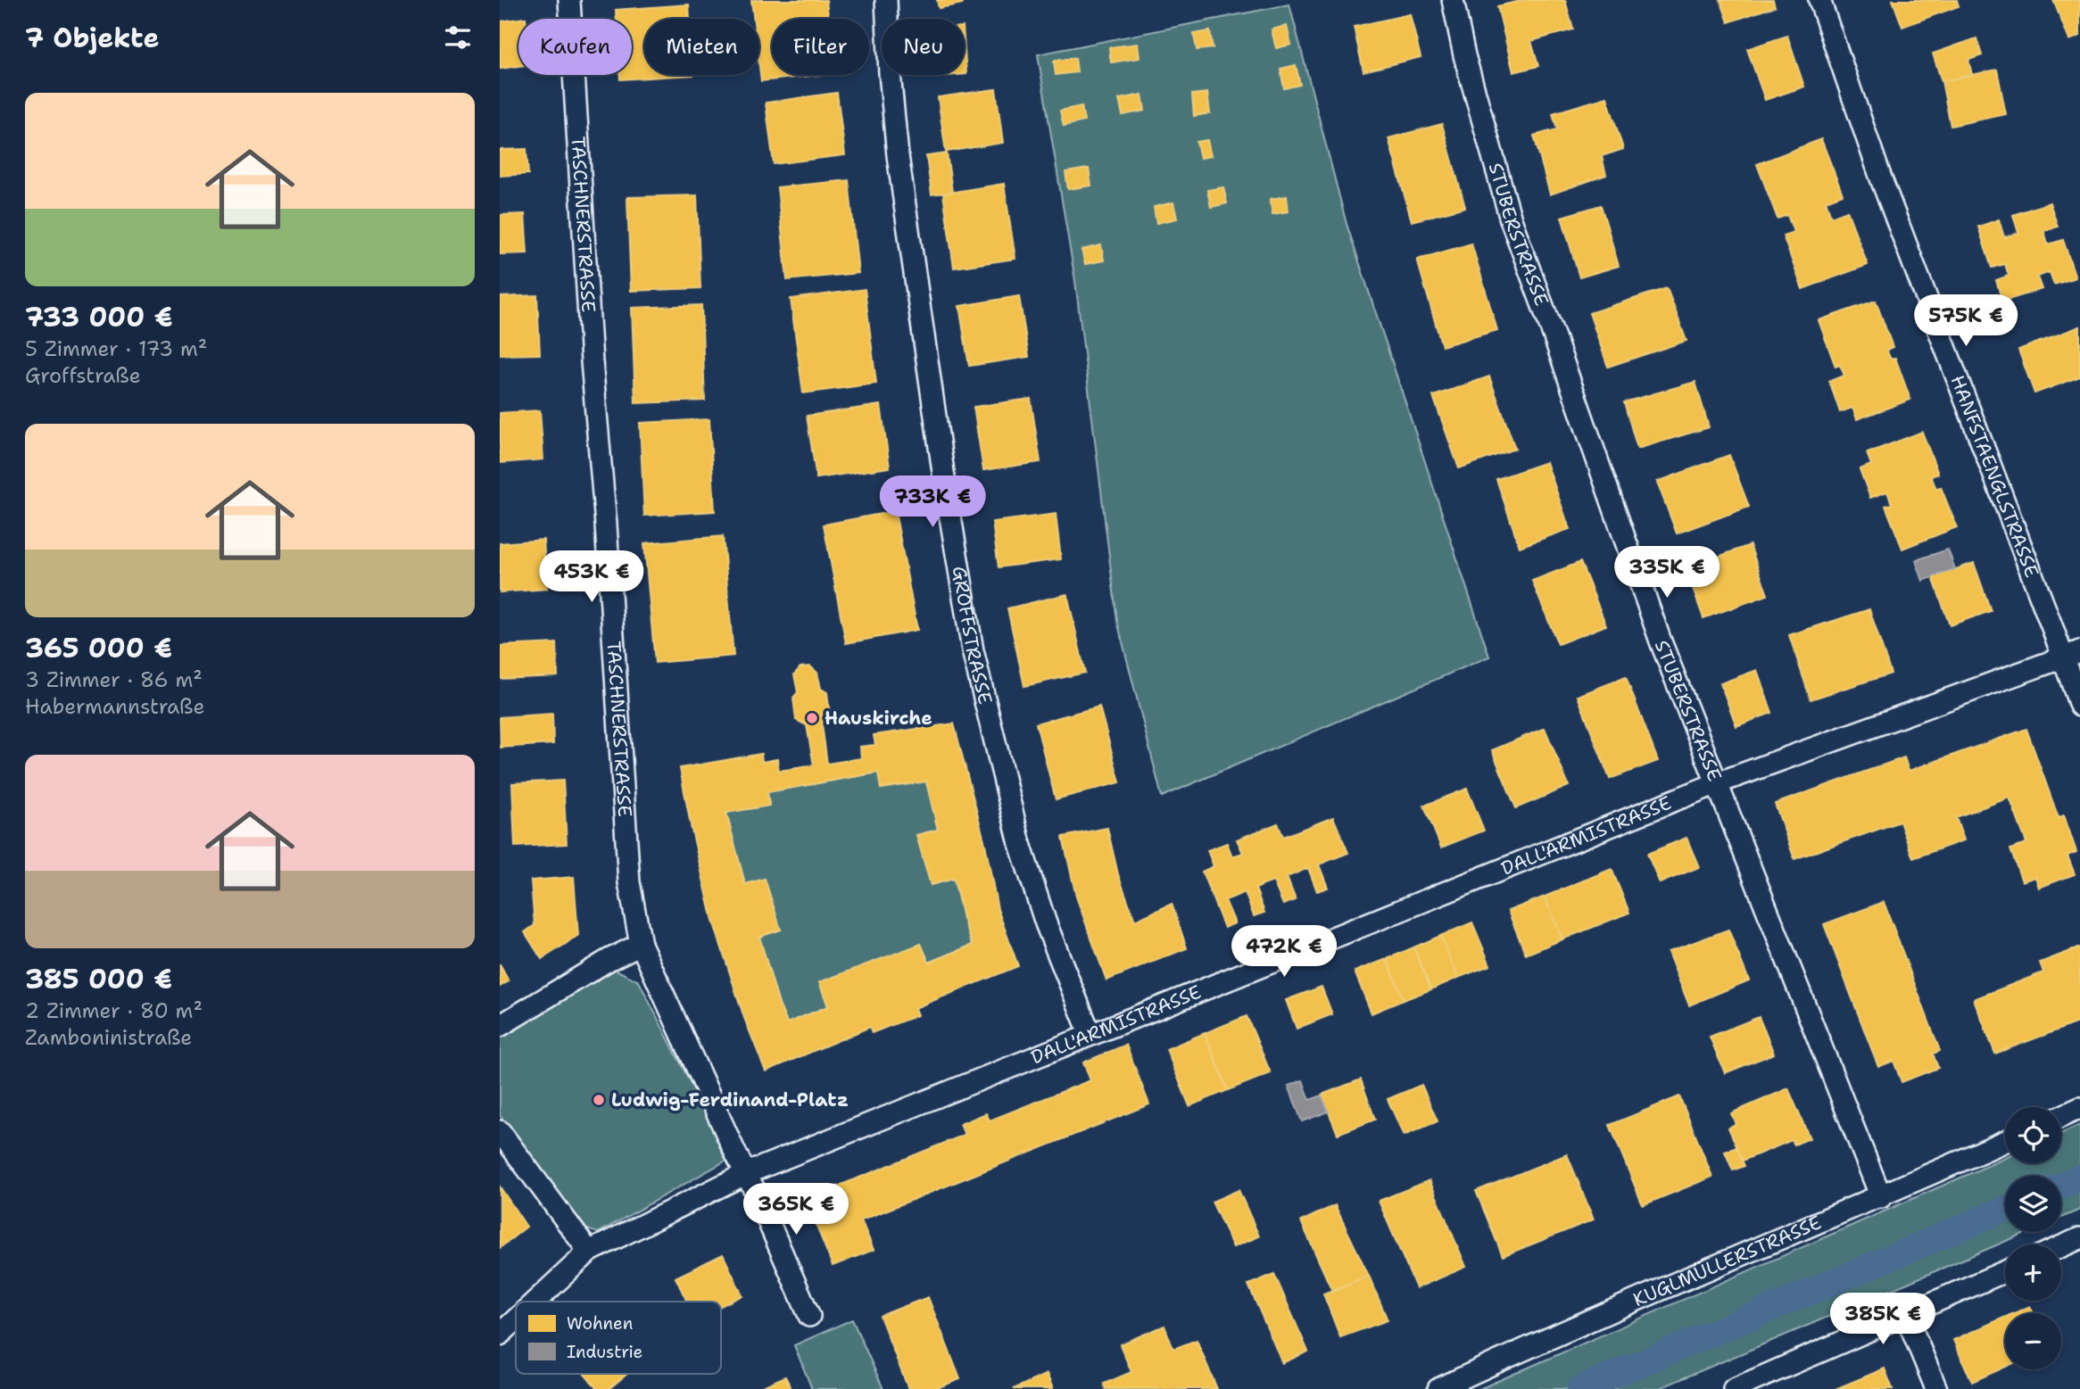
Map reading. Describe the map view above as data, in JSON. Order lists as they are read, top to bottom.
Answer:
{
  "streets": {
    "street": [
      "TASCHNERSTRASSE",
      "STUBERSTRASSE",
      "HANFSTAENGLSTRASSE",
      "GROFFSTRASSE",
      "DALL'ARMISTRASSE",
      "KUGLMÜLLERSTRASSE"
    ]
  },
  "crossings": [
    ["TASCHNERSTRASSE", "DALL'ARMISTRASSE"],
    ["STUBERSTRASSE", "DALL'ARMISTRASSE"],
    ["STUBERSTRASSE", "KUGLMÜLLERSTRASSE"],
    ["HANFSTAENGLSTRASSE", "DALL'ARMISTRASSE"],
    ["GROFFSTRASSE", "DALL'ARMISTRASSE"]
  ],
  "places": ["Hauskirche", "Ludwig-Ferdinand-Platz"],
  "legend": ["Wohnen", "Industrie"],
  "page": {
    "heading": "7 Objekte",
    "chip": [
      "Kaufen",
      "Mieten",
      "Filter",
      "Neu"
    ],
    "list": [
      {
        "name": "733 000 €",
        "note": "5 Zimmer · 173 m² · Groffstraße"
      },
      {
        "name": "365 000 €",
        "note": "3 Zimmer · 86 m² · Habermannstraße"
      },
      {
        "name": "385 000 €",
        "note": "2 Zimmer · 80 m² · Zamboninistraße"
      }
    ],
    "price": [
      "575K €",
      "733K €",
      "335K €",
      "453K €",
      "472K €",
      "365K €",
      "385K €"
    ],
    "map_buttons": ["+", "−"]
  }
}
